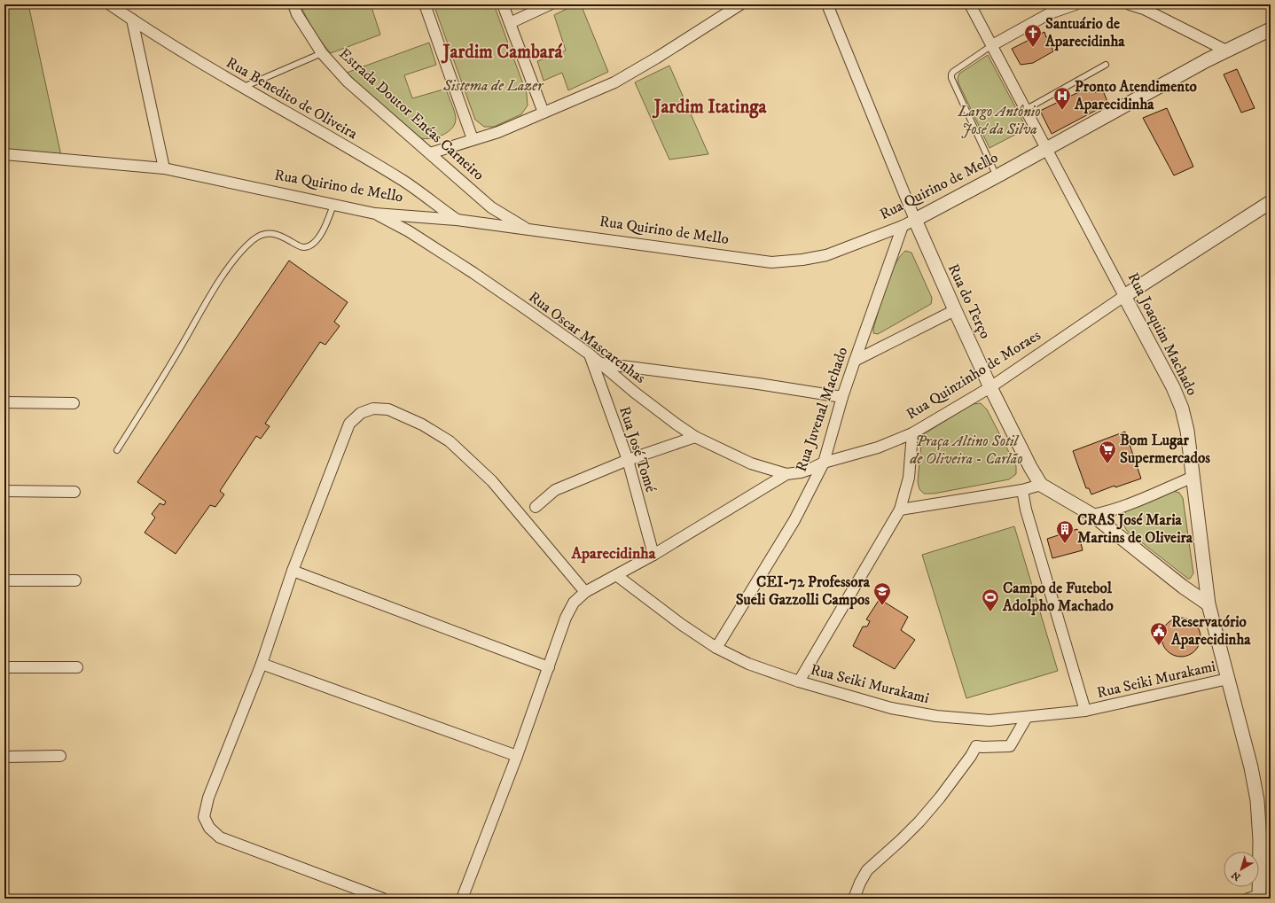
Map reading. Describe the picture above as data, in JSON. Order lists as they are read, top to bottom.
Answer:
{
  "streets": {
    "street": [
      "Rua Benedito de Oliveira",
      "Estrada Doutor Enéas Carneiro",
      "Rua Quirino de Mello",
      "Rua do Terço",
      "Rua Joaquim Machado",
      "Rua Oscar Mascarenhas",
      "Rua Quinzinho de Moraes",
      "Rua Juvenal Machado",
      "Rua José Tomé",
      "Rua Seiki Murakami"
    ]
  },
  "crossings": [
    ["Rua Benedito de Oliveira", "Rua Quirino de Mello"],
    ["Estrada Doutor Enéas Carneiro", "Rua Quirino de Mello"],
    ["Rua Quirino de Mello", "Rua do Terço"],
    ["Rua Quirino de Mello", "Rua Joaquim Machado"],
    ["Rua Quirino de Mello", "Rua Oscar Mascarenhas"],
    ["Rua Quirino de Mello", "Rua Juvenal Machado"],
    ["Rua do Terço", "Rua Joaquim Machado"],
    ["Rua do Terço", "Rua Quinzinho de Moraes"],
    ["Rua do Terço", "Rua Juvenal Machado"],
    ["Rua Joaquim Machado", "Rua Quinzinho de Moraes"],
    ["Rua Joaquim Machado", "Rua Seiki Murakami"],
    ["Rua Oscar Mascarenhas", "Rua Quinzinho de Moraes"],
    ["Rua Oscar Mascarenhas", "Rua José Tomé"],
    ["Rua Quinzinho de Moraes", "Rua Juvenal Machado"],
    ["Rua Quinzinho de Moraes", "Rua José Tomé"],
    ["Rua Quinzinho de Moraes", "Rua Seiki Murakami"],
    ["Rua Juvenal Machado", "Rua Seiki Murakami"]
  ],
  "districts": ["Jardim Cambará", "Jardim Itatinga", "Aparecidinha"],
  "parks": ["Sistema de Lazer", "Largo Antônio José da Silva", "Praça Altino Sotil de Oliveira - Carlão"],
  "places": {
    "church": ["Santuário de Aparecidinha"],
    "hospital": ["Pronto Atendimento Aparecidinha"],
    "supermarket": ["Bom Lugar Supermercados"],
    "building": ["CRAS José Maria Martins de Oliveira"],
    "school or university": ["CEI-72 Professora Sueli Gazzolli Campos"],
    "sports": ["Campo de Futebol Adolpho Machado"],
    "public building": ["Reservatório Aparecidinha"]
  },
  "north": "bottom left"
}
